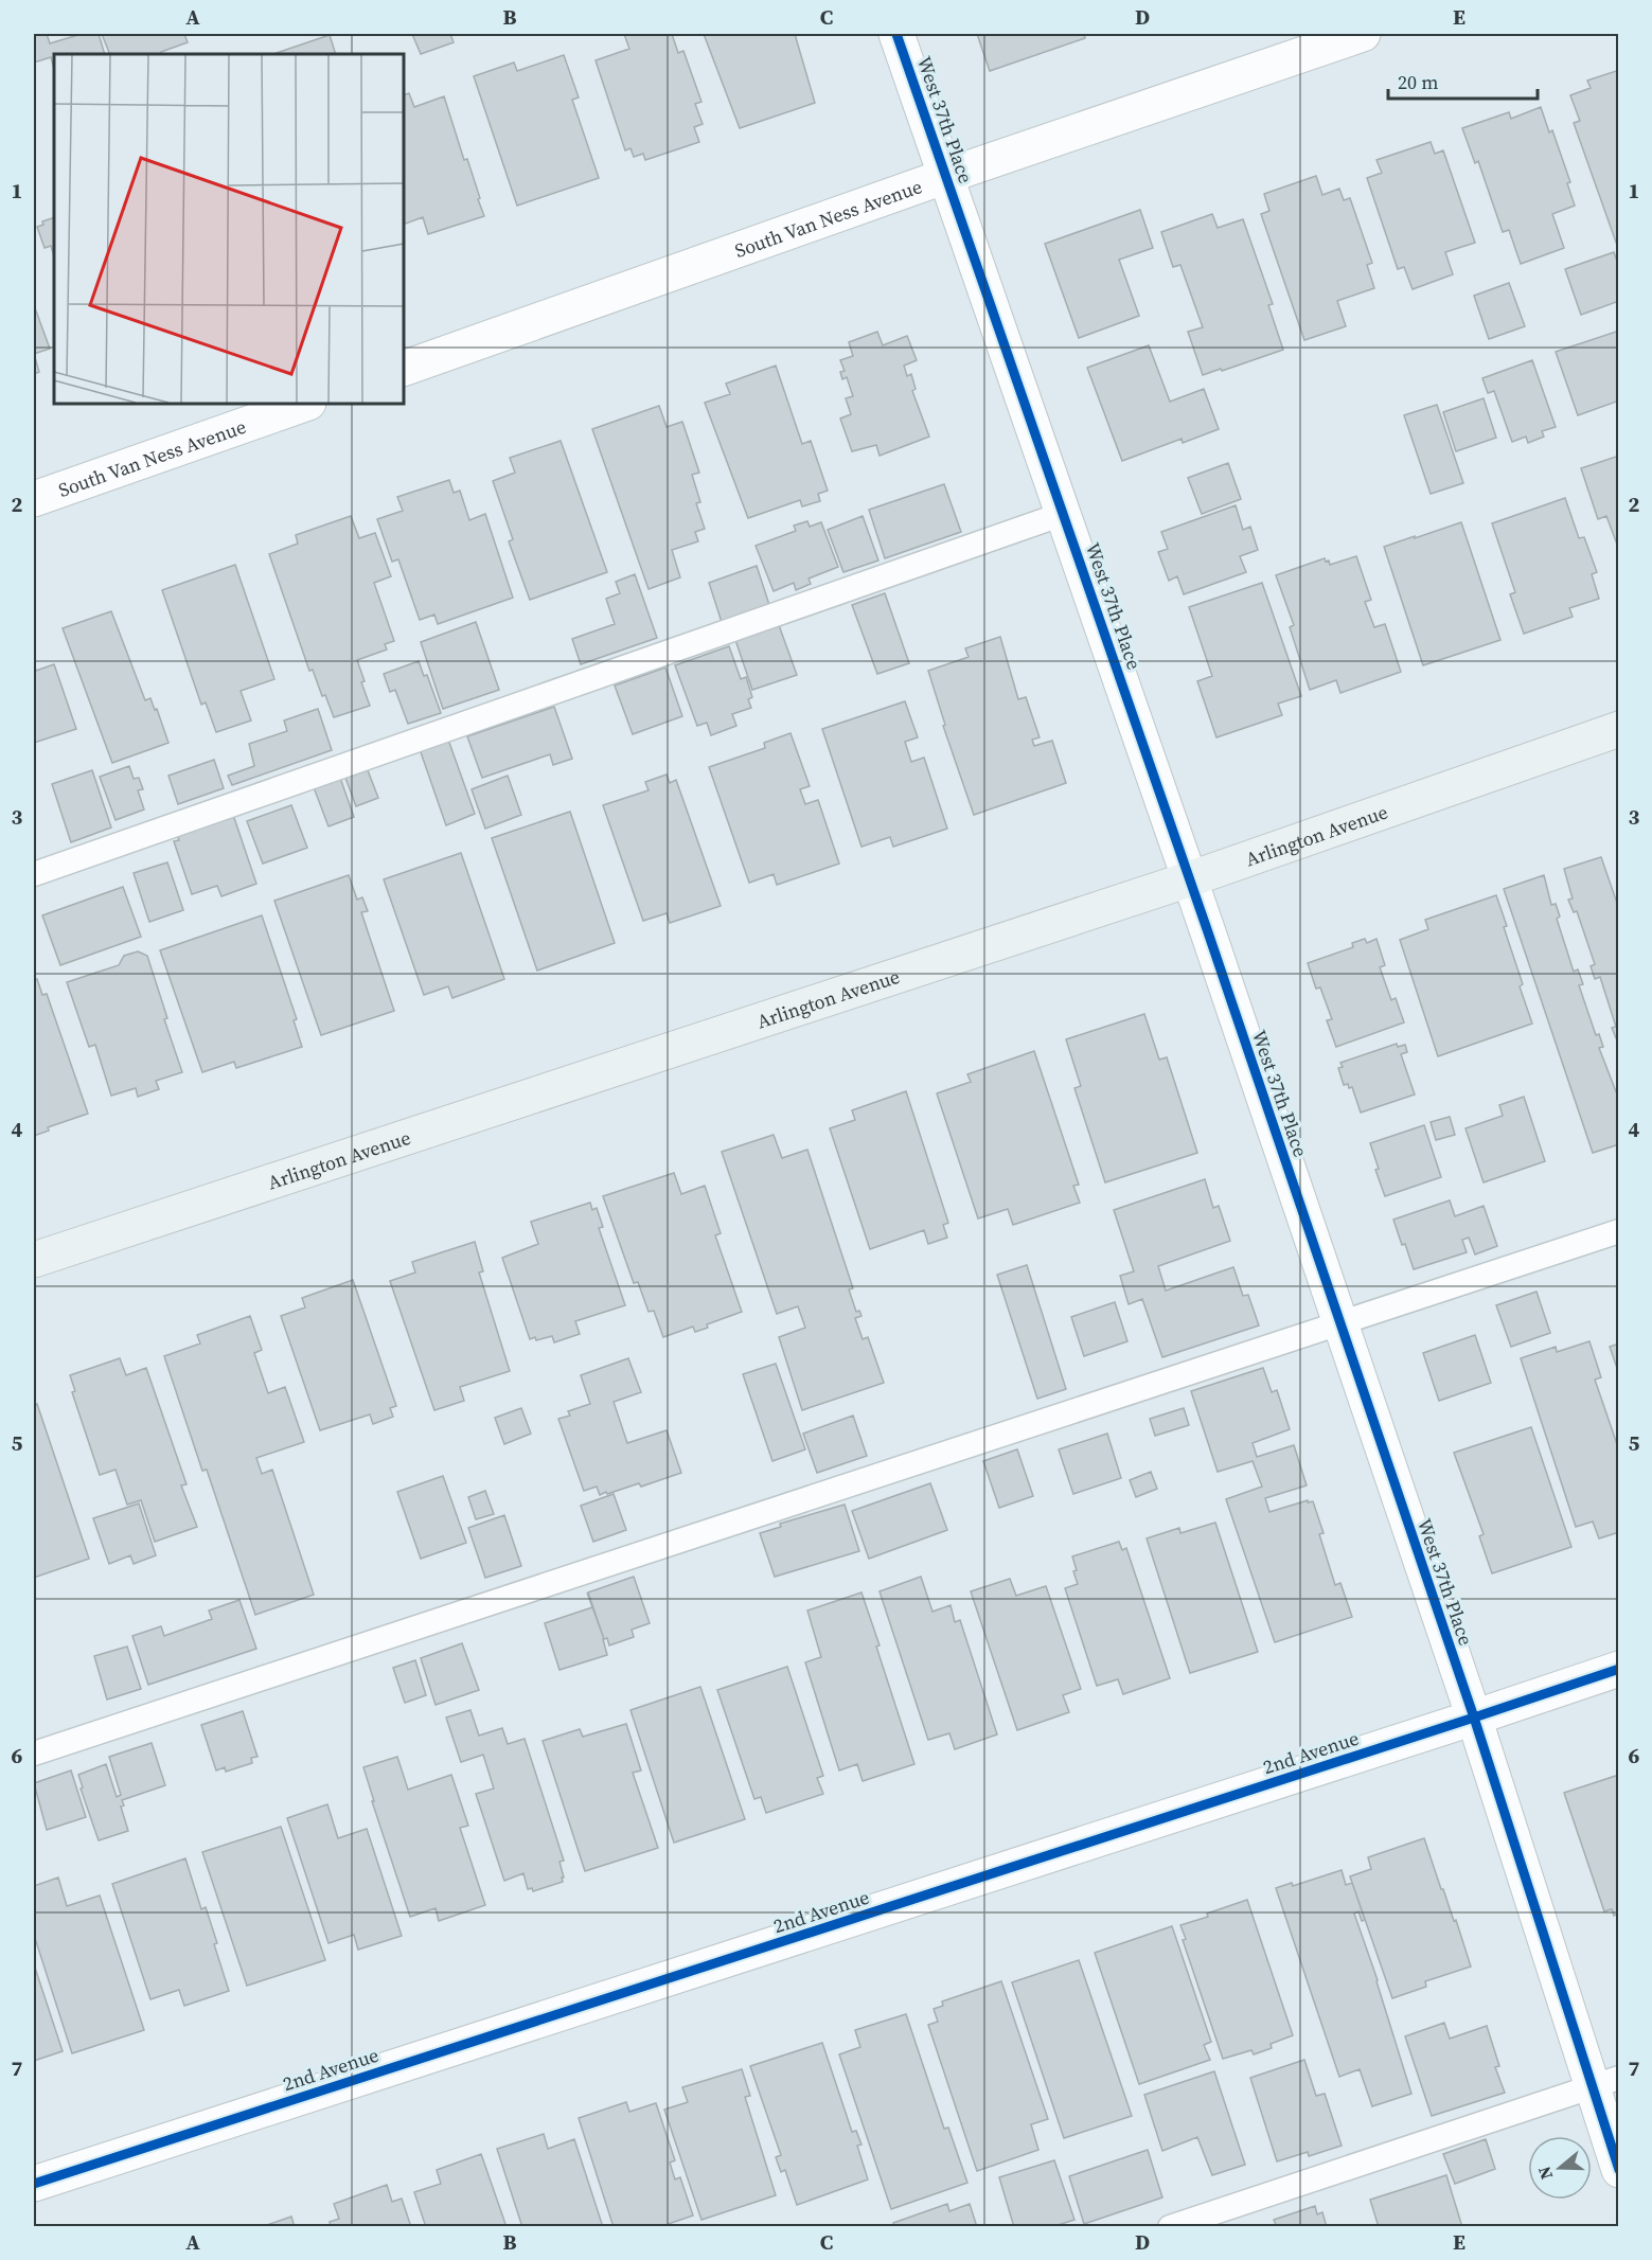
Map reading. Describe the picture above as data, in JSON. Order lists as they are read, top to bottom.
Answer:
{
  "streets": {
    "main road": ["Arlington Avenue"],
    "street": ["West 37th Place", "South Van Ness Avenue", "2nd Avenue"]
  },
  "crossings": [
    ["West 37th Place", "South Van Ness Avenue"],
    ["West 37th Place", "Arlington Avenue"],
    ["West 37th Place", "2nd Avenue"]
  ],
  "scale_bar": "20 m",
  "north": "left",
  "grid": {
    "columns": [
      "A",
      "B",
      "C",
      "D",
      "E"
    ],
    "rows": [
      "1",
      "2",
      "3",
      "4",
      "5",
      "6",
      "7"
    ]
  }
}
